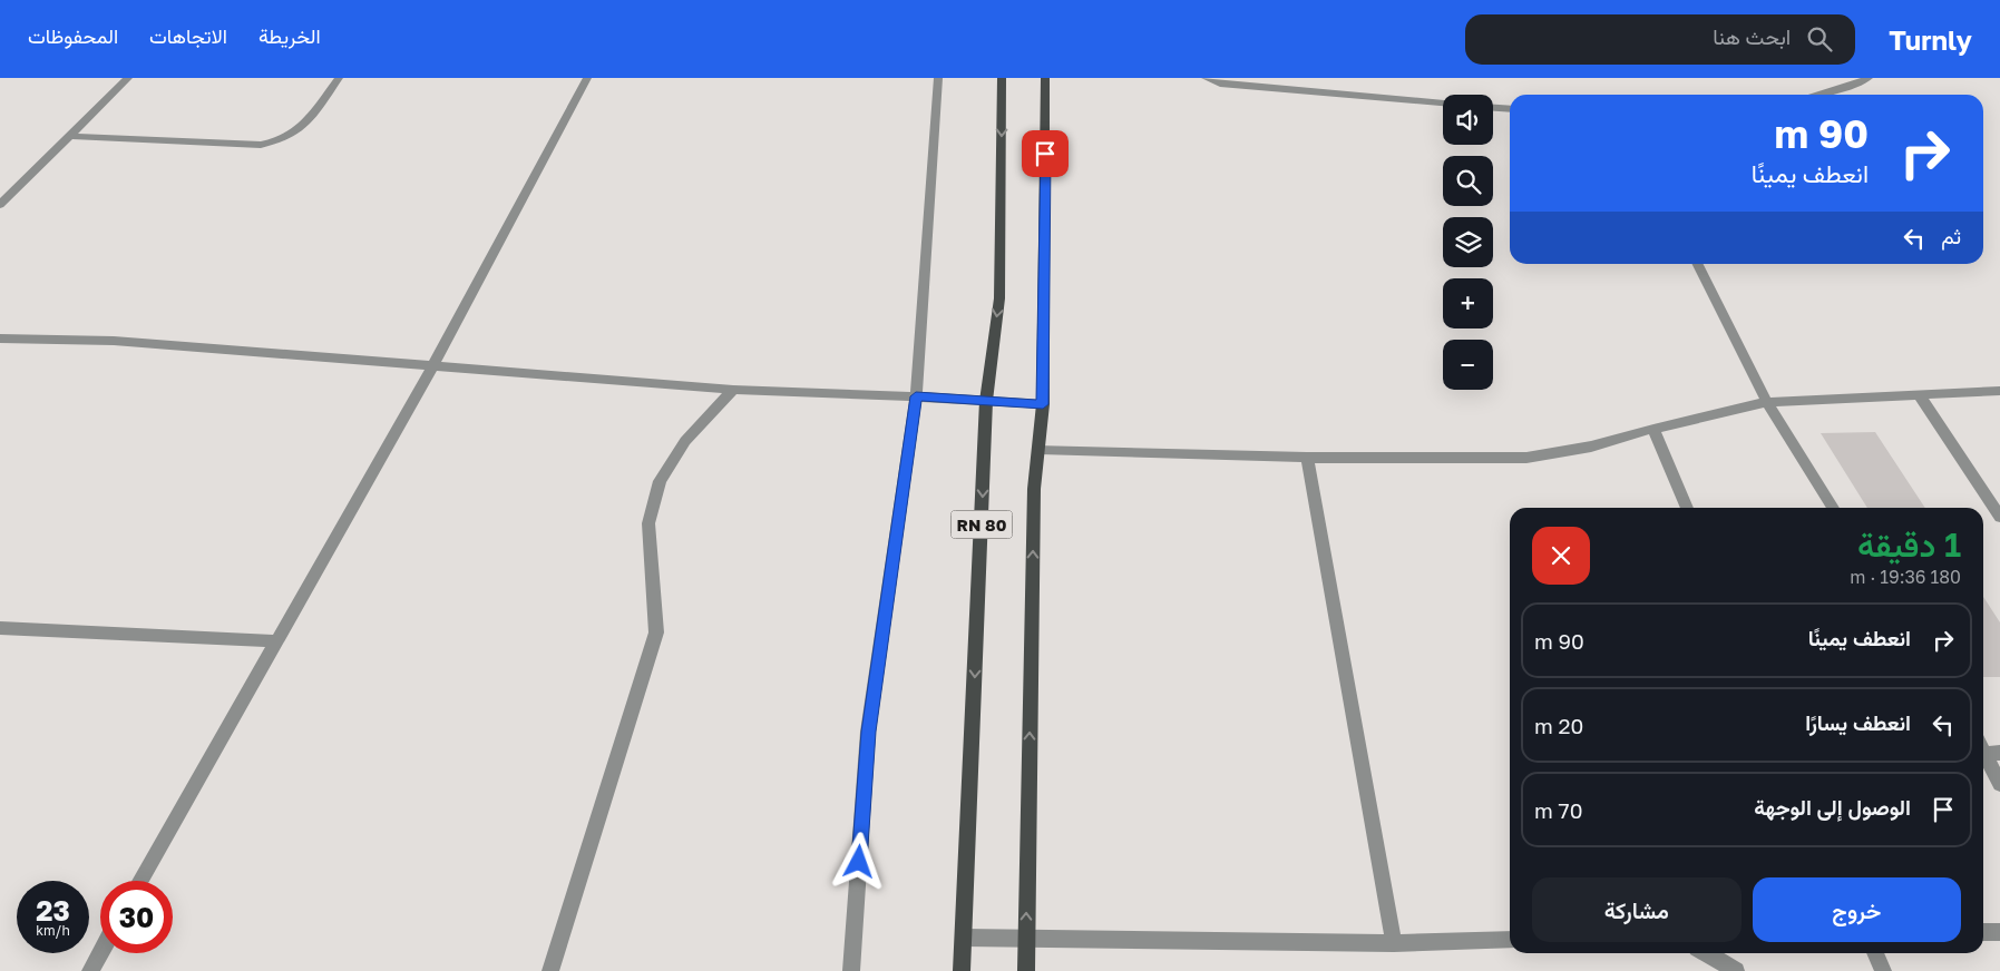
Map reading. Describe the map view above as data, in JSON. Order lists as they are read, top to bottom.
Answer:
{
  "streets": {
    "main road": ["RN 80"]
  },
  "page": {
    "header": "Turnly",
    "search": "ابحث هنا",
    "nav": ["الخريطة", "الاتجاهات", "المحفوظات"],
    "map_buttons": ["+", "−"],
    "turn": ["90 m", "انعطف يمينًا"],
    "then": "ثم",
    "heading": ["1 دقيقة", "180 m · 19:36"],
    "list": [
      {
        "name": "انعطف يمينًا",
        "value": "90 m"
      },
      {
        "name": "انعطف يسارًا",
        "value": "20 m"
      },
      {
        "name": "الوصول إلى الوجهة",
        "value": "70 m"
      }
    ],
    "buttons": ["خروج", "مشاركة"],
    "speed": "23 km/h",
    "limit": "30"
  }
}
